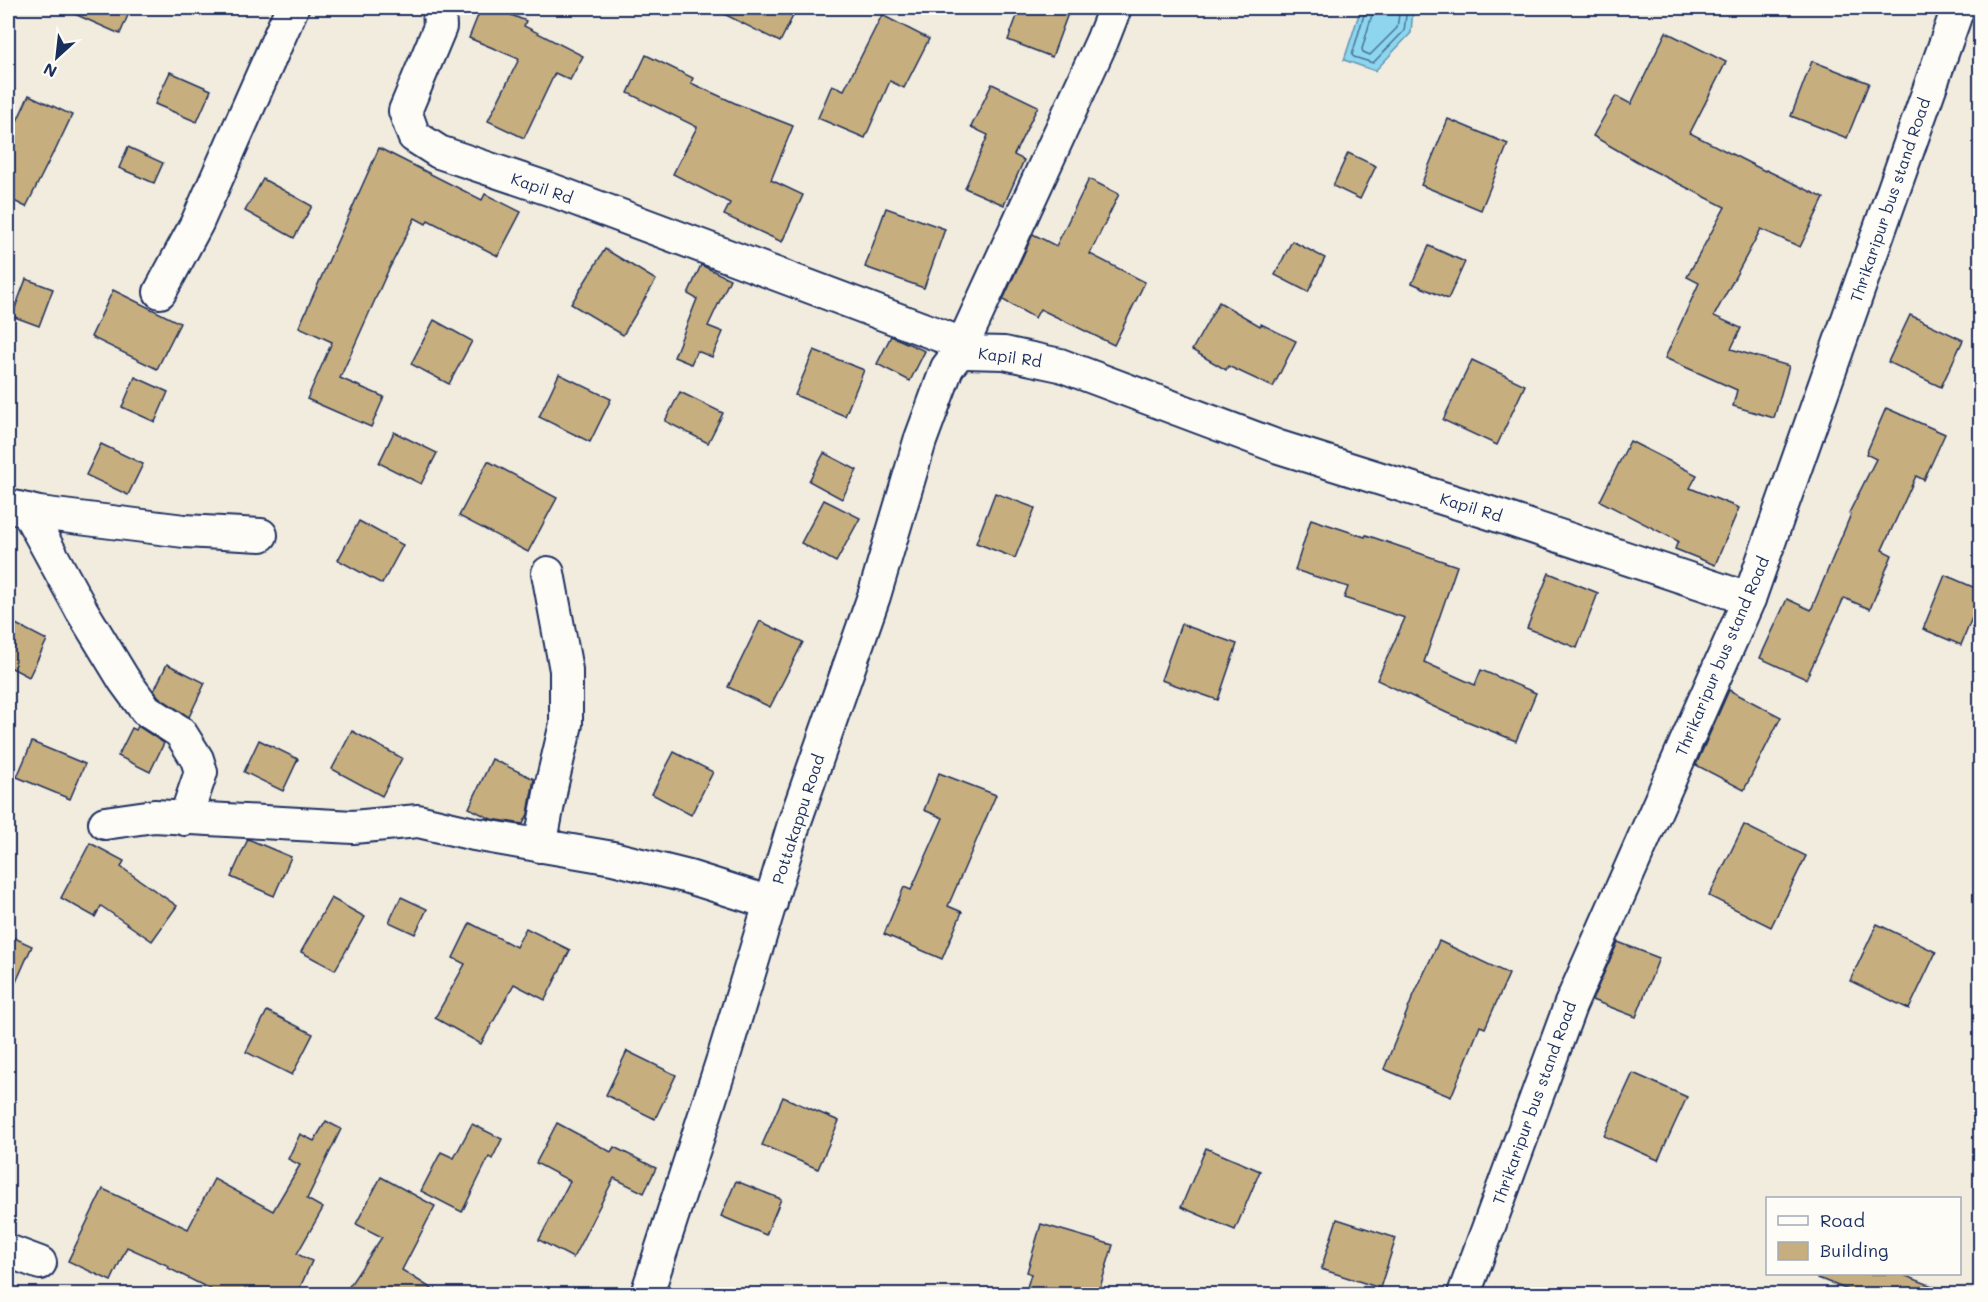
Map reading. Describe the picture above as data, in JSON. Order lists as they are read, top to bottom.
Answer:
{
  "streets": {
    "street": ["Kapil Rd", "Thrikaripur bus stand Road", "Pottakappu Road"]
  },
  "crossings": [
    ["Kapil Rd", "Thrikaripur bus stand Road"],
    ["Kapil Rd", "Pottakappu Road"]
  ],
  "legend": ["Road", "Building"],
  "north": "bottom left"
}
